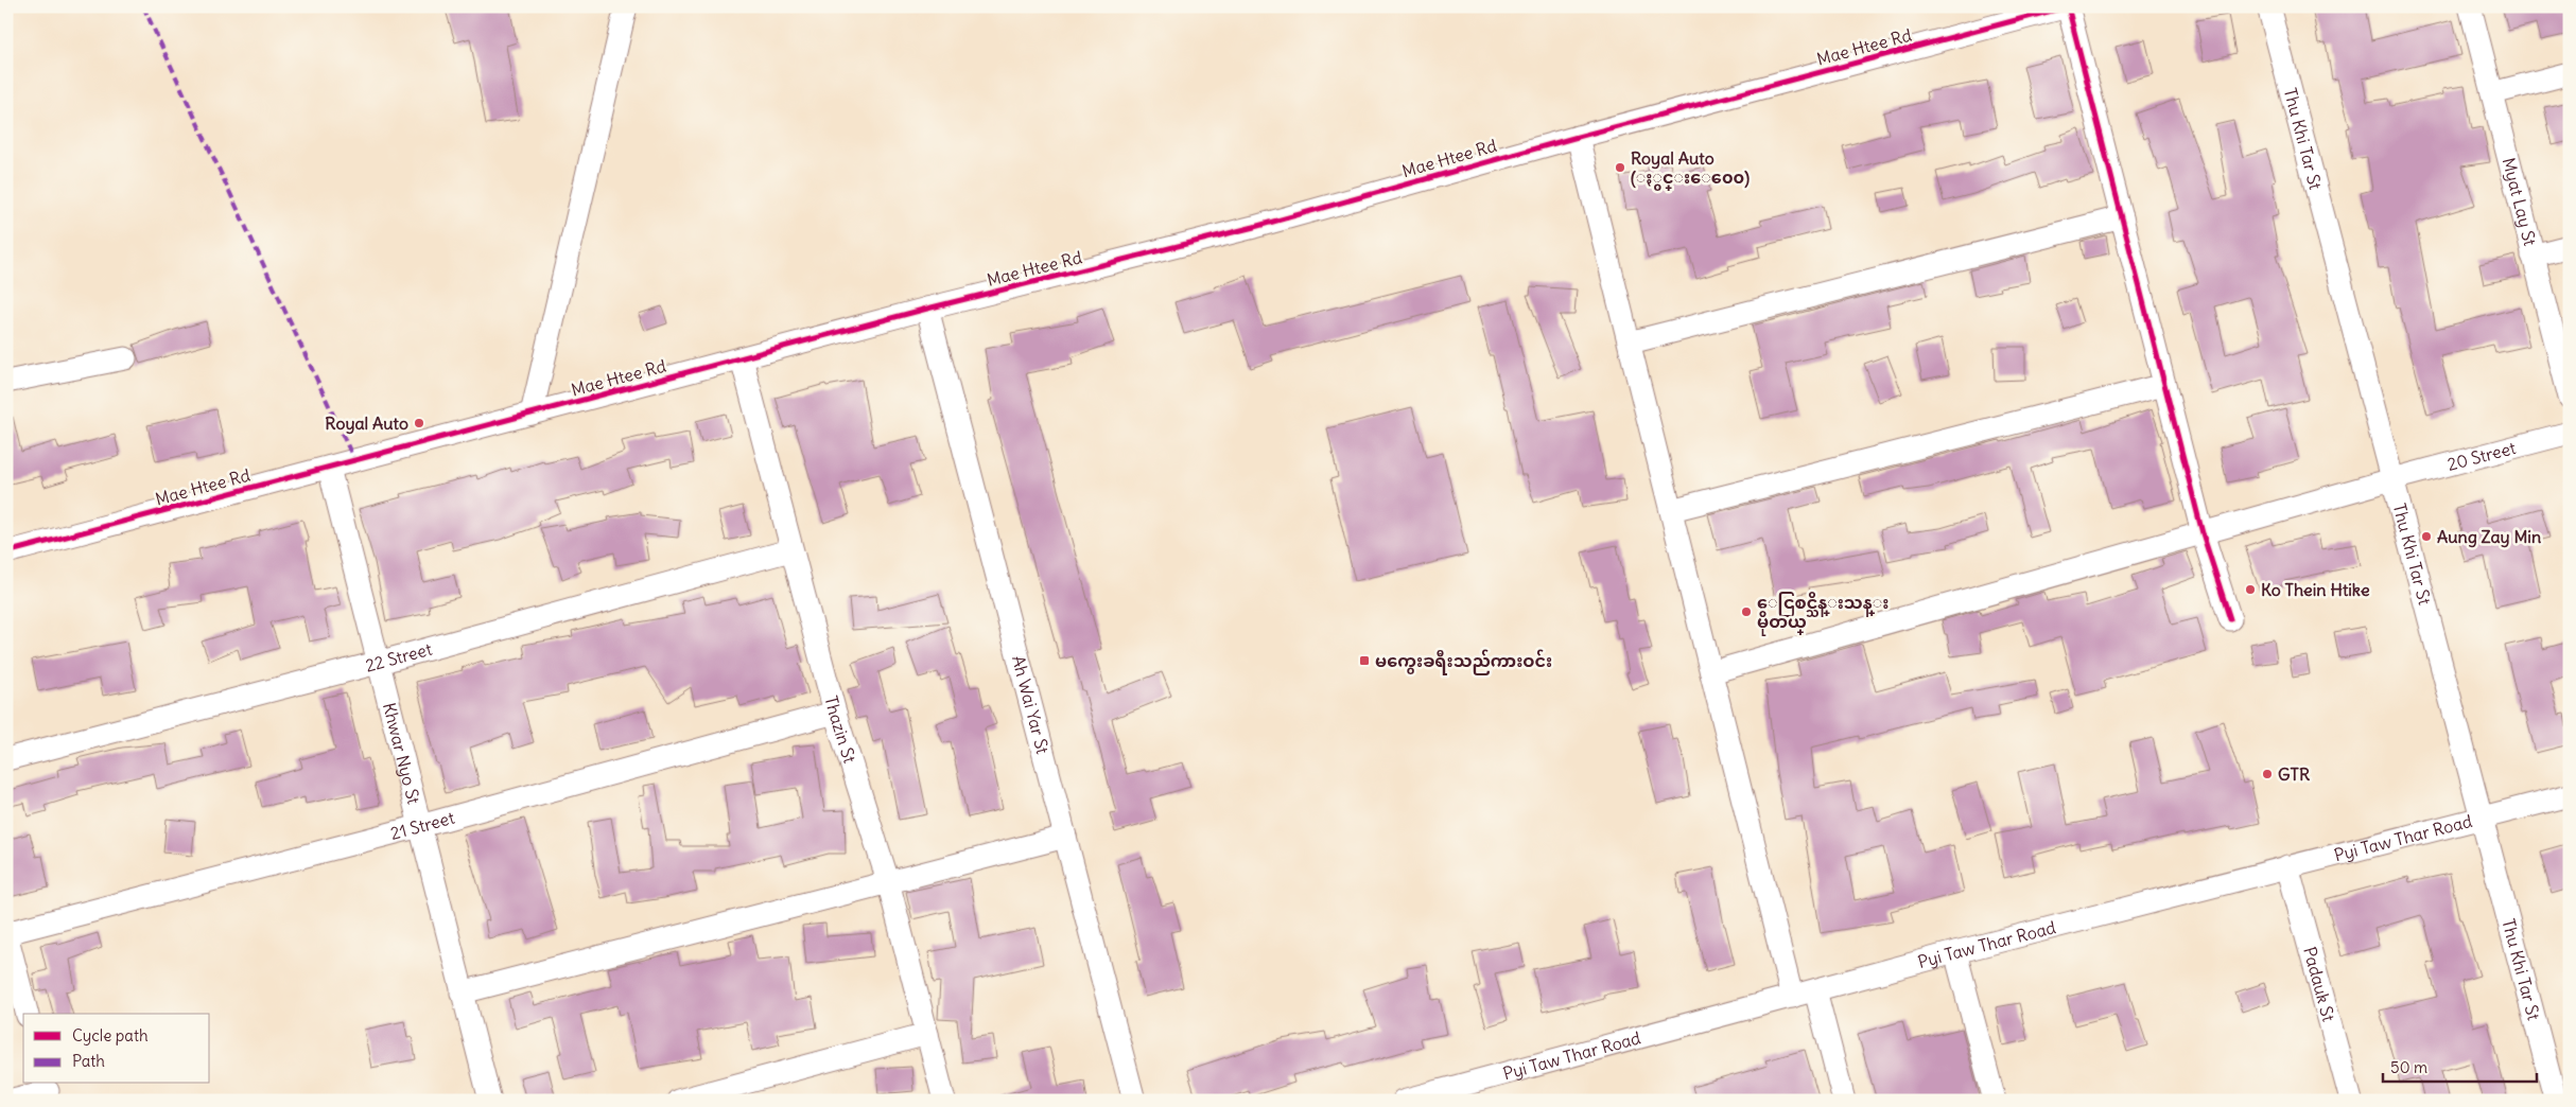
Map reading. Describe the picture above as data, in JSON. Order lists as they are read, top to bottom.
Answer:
{
  "streets": {
    "street": [
      "Mae Htee Rd",
      "Thu Khi Tar St",
      "Myat Lay St",
      "20 Street",
      "22 Street",
      "Ah Wai Yar St",
      "Thazin St",
      "Khwar Nyo St",
      "21 Street",
      "Pyi Taw Thar Road",
      "Padauk St"
    ]
  },
  "crossings": [
    ["Mae Htee Rd", "Ah Wai Yar St"],
    ["Mae Htee Rd", "Thazin St"],
    ["Mae Htee Rd", "Khwar Nyo St"],
    ["Thu Khi Tar St", "20 Street"],
    ["Thu Khi Tar St", "Pyi Taw Thar Road"],
    ["22 Street", "Thazin St"],
    ["22 Street", "Khwar Nyo St"],
    ["Thazin St", "21 Street"],
    ["Khwar Nyo St", "21 Street"],
    ["Pyi Taw Thar Road", "Padauk St"]
  ],
  "places": {
    "other": [
      "Royal Auto (ႏွင္းေ၀ေ၀)",
      "Royal Auto",
      "Aung Zay Min",
      "Ko Thein Htike",
      "ေငြစင္သိန္းသန္း မိုတယ္",
      "GTR"
    ],
    "transit": ["မကွေးခရီးသည်ကားဝင်း"]
  },
  "legend": ["Cycle path", "Path"],
  "scale_bar": "50 m"
}
